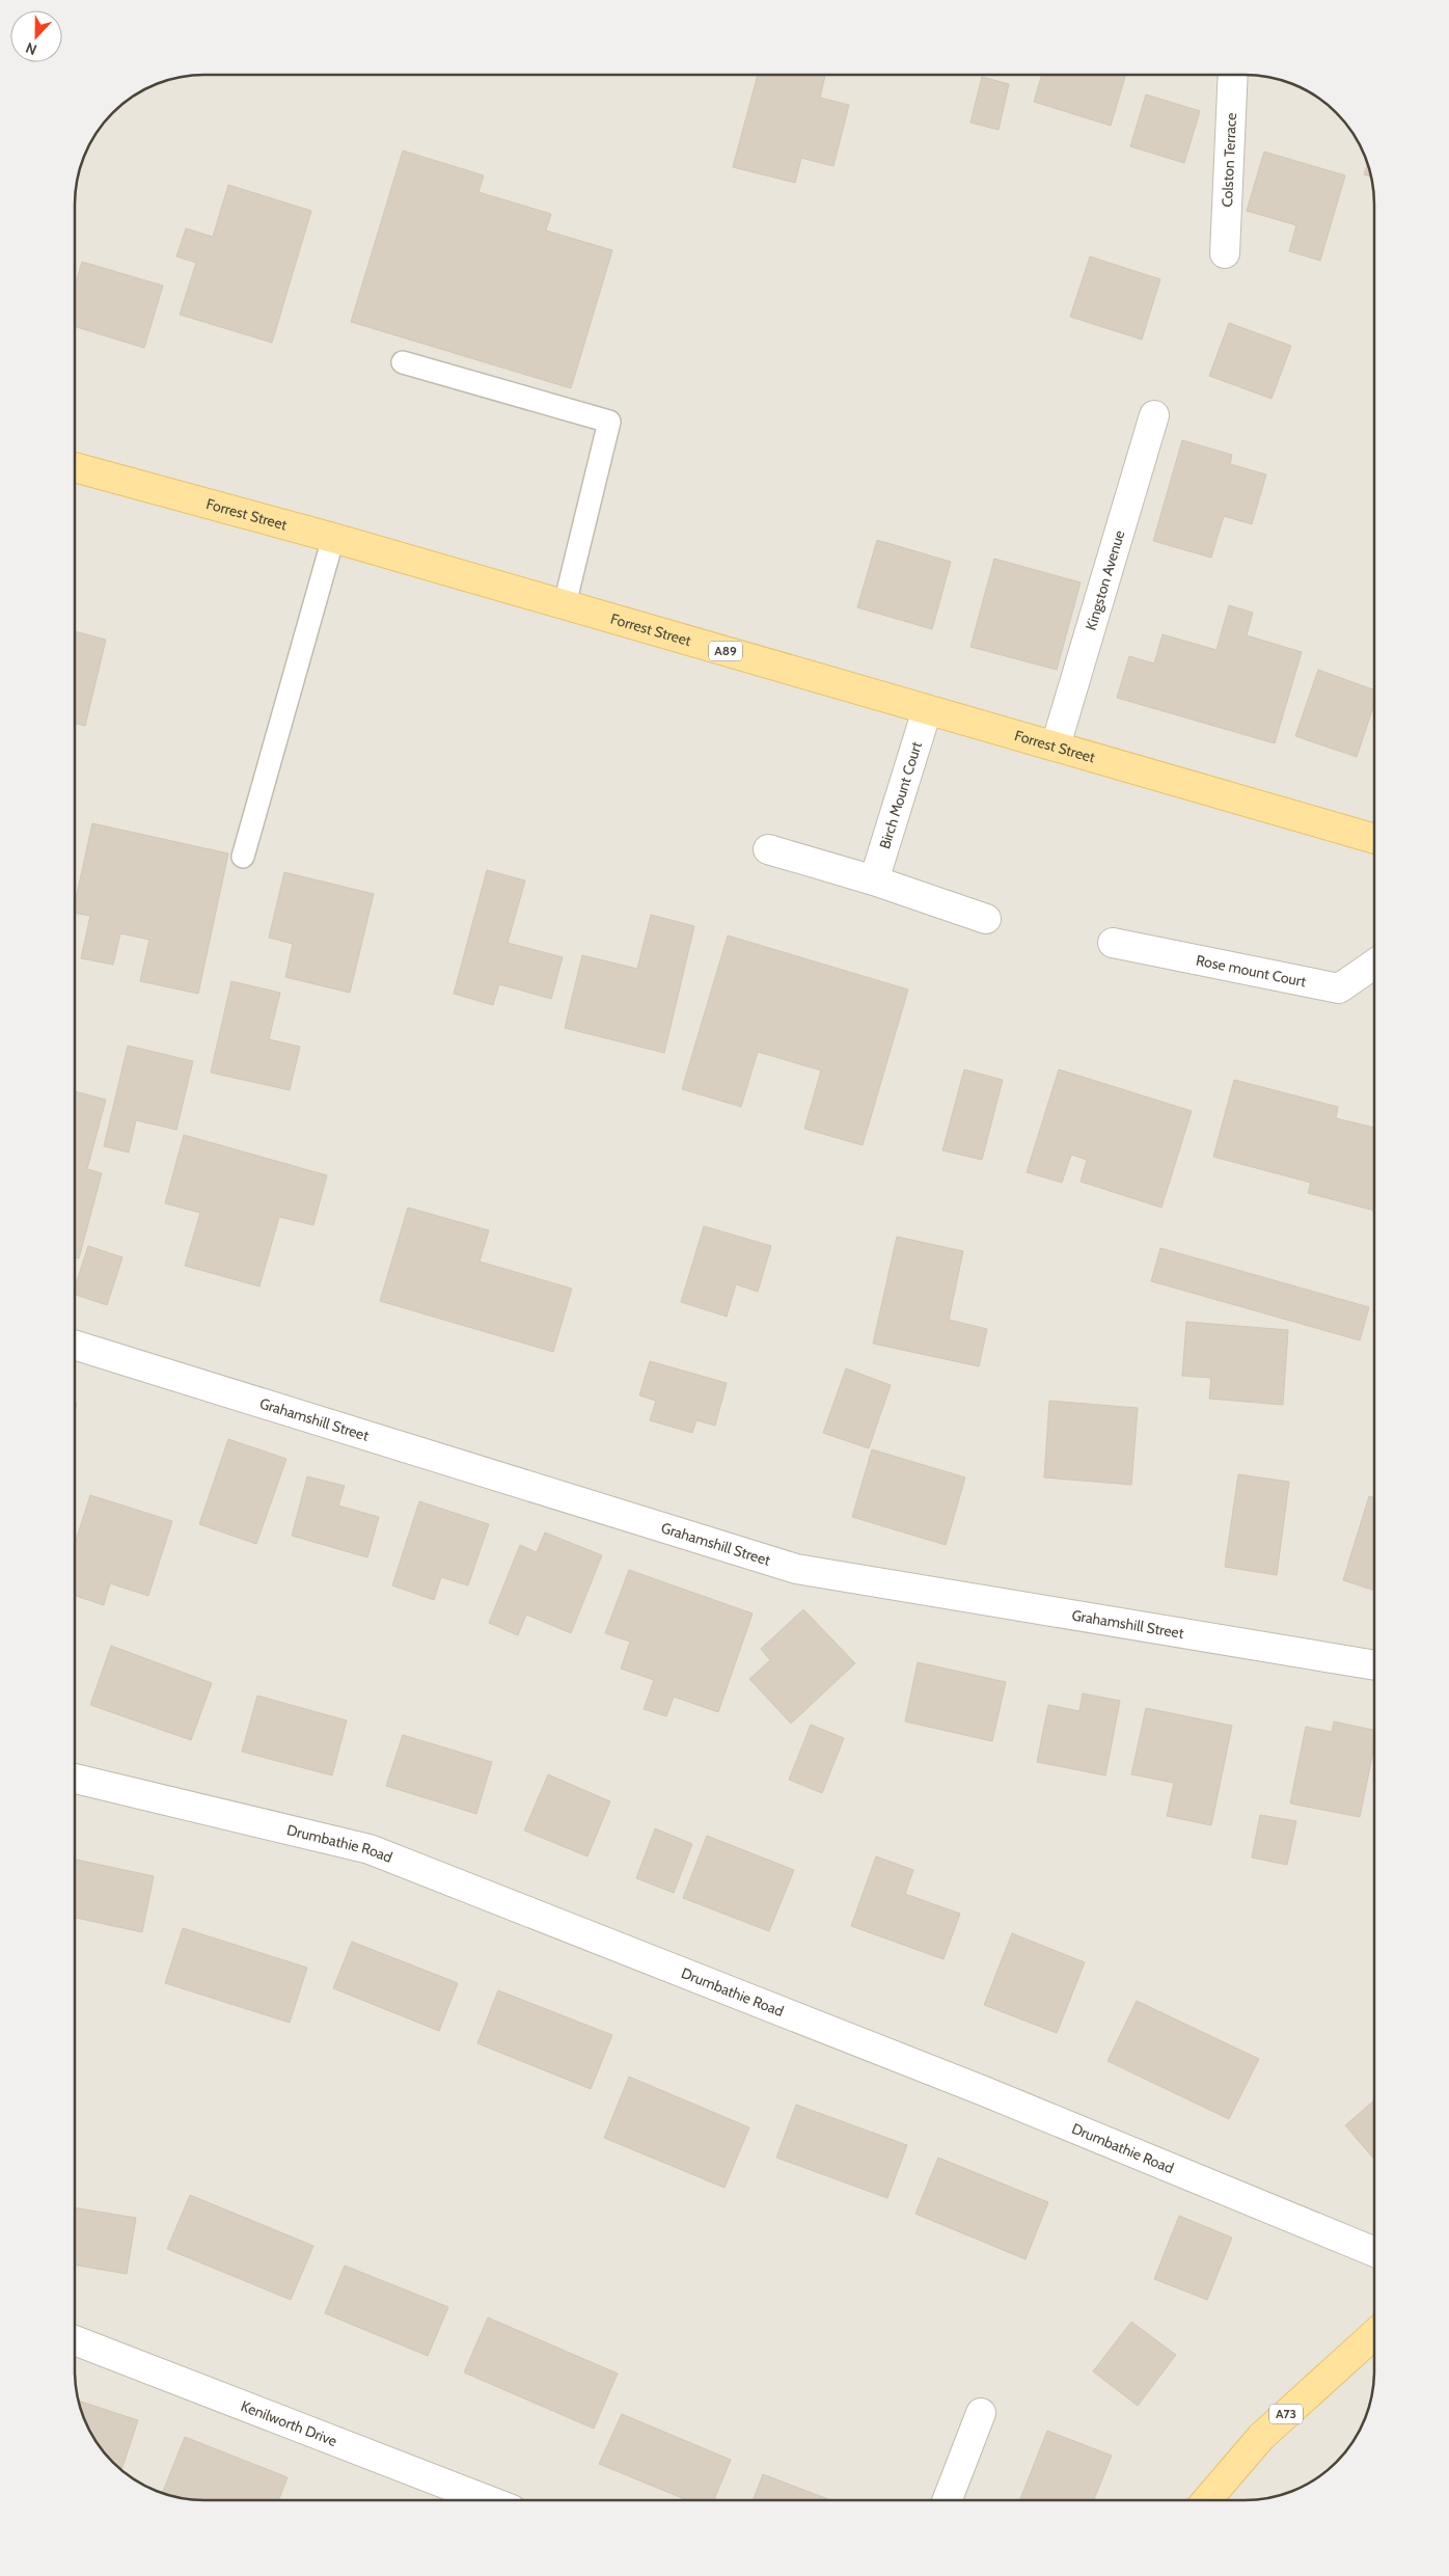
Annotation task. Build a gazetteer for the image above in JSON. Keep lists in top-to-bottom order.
{
  "streets": {
    "main road": ["Forrest Street", "A89", "A73"],
    "street": [
      "Colston Terrace",
      "Kingston Avenue",
      "Birch Mount Court",
      "Rose mount Court",
      "Grahamshill Street",
      "Drumbathie Road",
      "Kenilworth Drive"
    ]
  },
  "crossings": [
    ["Forrest Street", "Kingston Avenue"],
    ["Forrest Street", "Birch Mount Court"]
  ],
  "north": "bottom"
}
